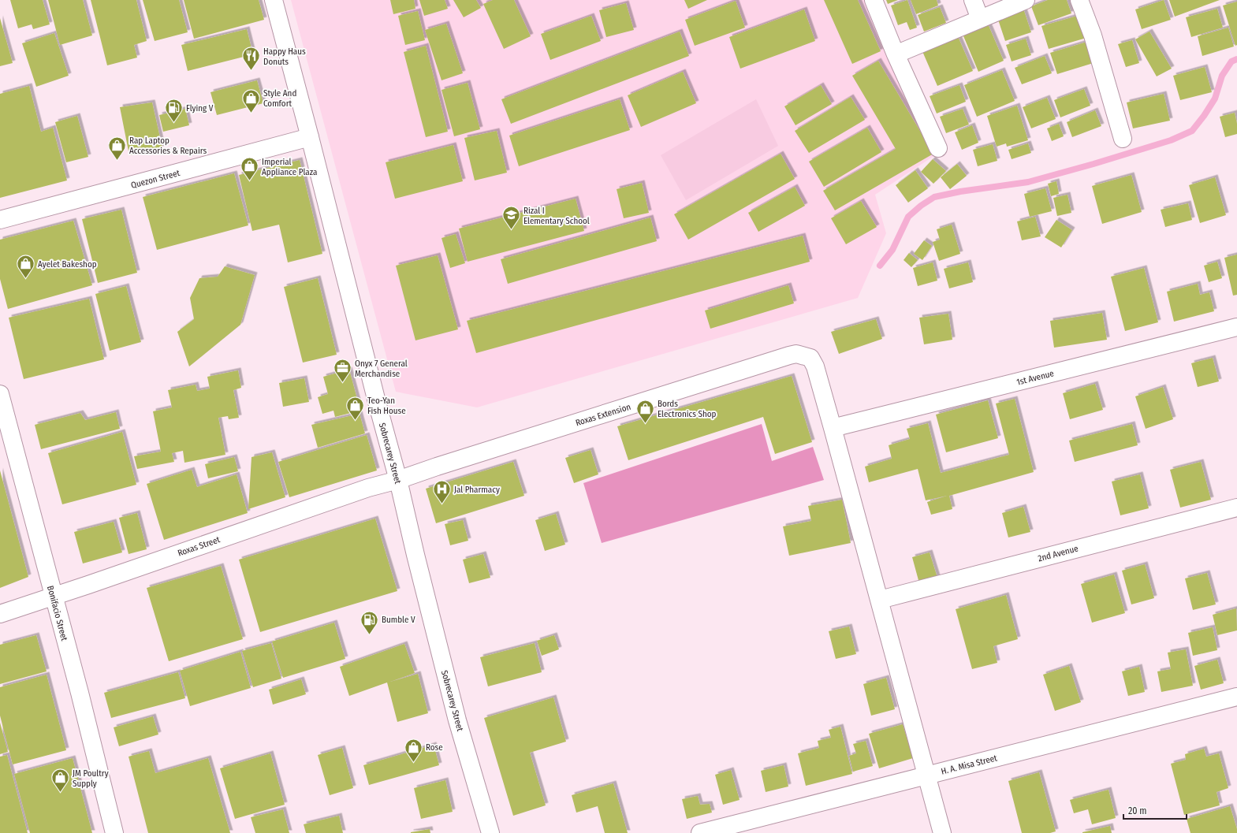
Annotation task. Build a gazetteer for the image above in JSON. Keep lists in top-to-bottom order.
{
  "streets": {
    "street": [
      "Quezon Street",
      "1st Avenue",
      "Roxas Extension",
      "Sobrecarey Street",
      "Roxas Street",
      "2nd Avenue",
      "Bonifacio Street",
      "H. A. Misa Street"
    ]
  },
  "crossings": [
    ["Quezon Street", "Sobrecarey Street"],
    ["1st Avenue", "Roxas Extension"],
    ["Roxas Extension", "Sobrecarey Street"],
    ["Roxas Extension", "Roxas Street"],
    ["Roxas Extension", "2nd Avenue"],
    ["Roxas Extension", "H. A. Misa Street"],
    ["Sobrecarey Street", "Roxas Street"],
    ["Roxas Street", "Bonifacio Street"]
  ],
  "places": {
    "restaurant": ["Happy Haus Donuts"],
    "shop": [
      "Style And Comfort",
      "Rap Laptop Accessories & Repairs",
      "Imperial Appliance Plaza",
      "Ayelet Bakeshop",
      "Teo-Yan Fish House",
      "Bords Electronics Shop",
      "Rose",
      "JM Poultry Supply"
    ],
    "fuel station": ["Flying V", "Bumble V"],
    "school or university": ["Rizal I Elementary School"],
    "office": ["Onyx 7 General Merchandise"],
    "hospital": ["Jal Pharmacy"]
  },
  "scale_bar": "20 m"
}
